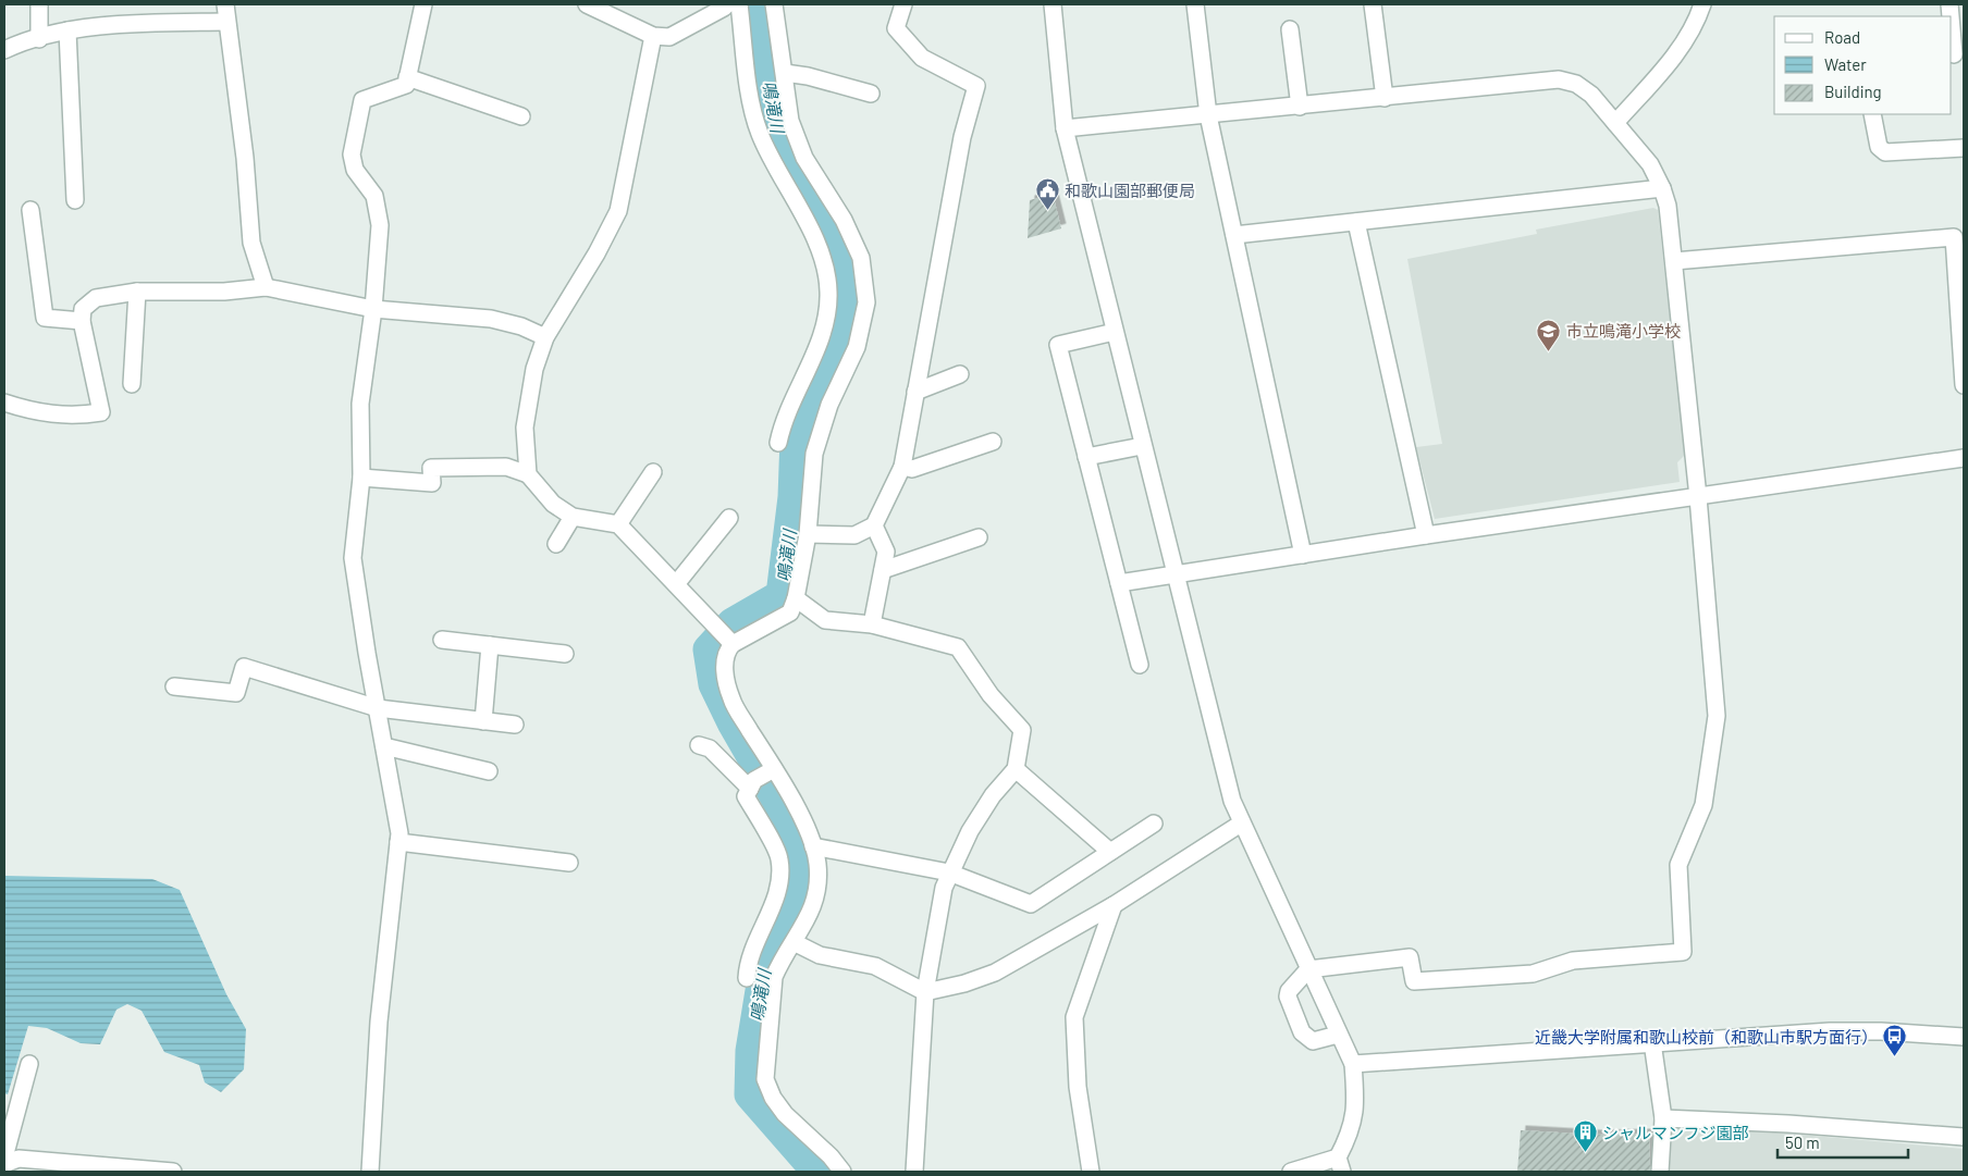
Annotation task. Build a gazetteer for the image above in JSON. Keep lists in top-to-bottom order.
{
  "water": ["鳴滝川"],
  "places": {
    "public building": ["和歌山園部郵便局"],
    "school or university": ["市立鳴滝小学校"],
    "bus stop": ["近畿大学附属和歌山校前（和歌山市駅方面行）"],
    "building": ["シャルマンフジ園部"]
  },
  "legend": ["Road", "Water", "Building"],
  "scale_bar": "50 m"
}
